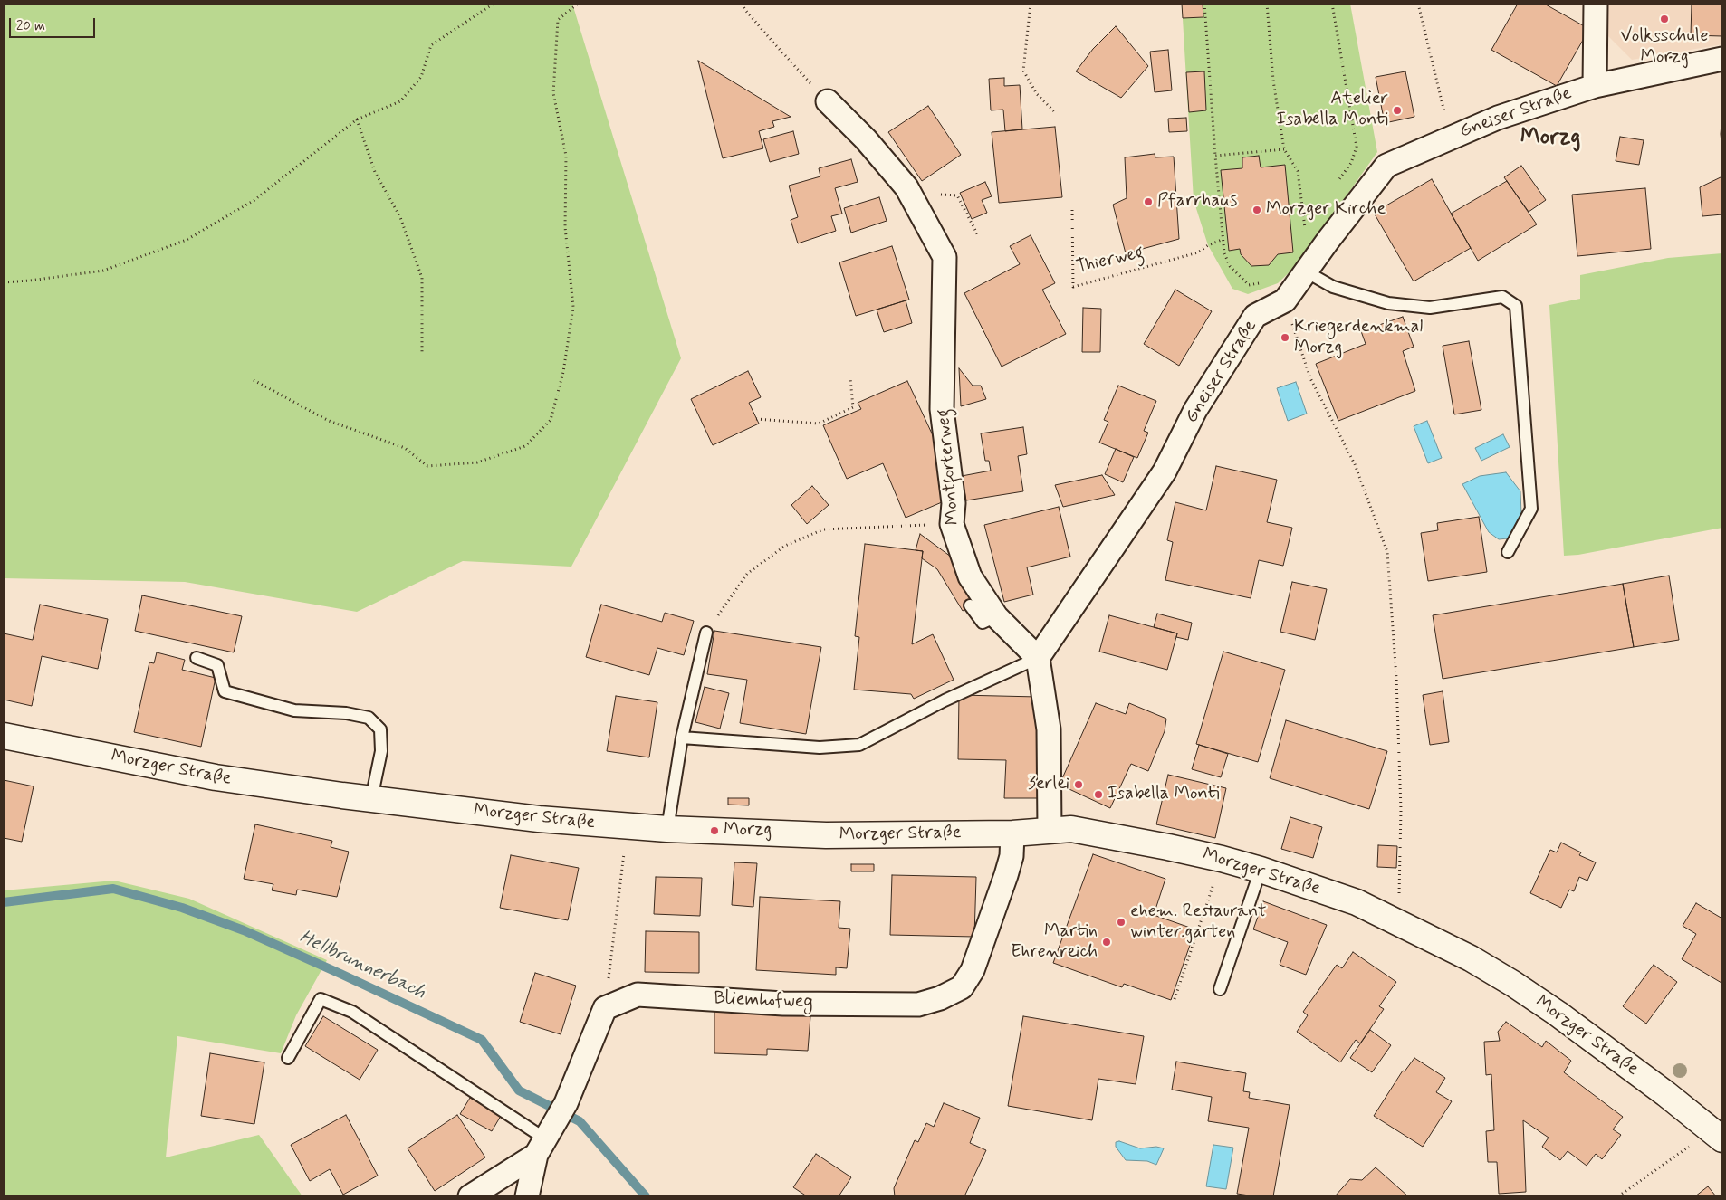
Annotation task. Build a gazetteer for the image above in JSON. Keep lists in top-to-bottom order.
{
  "streets": {
    "street": [
      "Gneiser Straße",
      "Montforterweg",
      "Morzger Straße",
      "Bliemhofweg"
    ],
    "path": ["Thierweg"]
  },
  "crossings": [
    ["Gneiser Straße", "Montforterweg"],
    ["Morzger Straße", "Bliemhofweg"]
  ],
  "districts": ["Morzg"],
  "water": ["Hellbrunnerbach"],
  "places": [
    "Volksschule Morzg",
    "Atelier Isabella Monti",
    "Pfarrhaus",
    "Morzger Kirche",
    "Kriegerdenkmal Morzg",
    "3erlei",
    "Isabella Monti",
    "Morzg",
    "ehem. Restaurant winter.garten",
    "Martin Ehrenreich"
  ],
  "scale_bar": "20 m"
}
